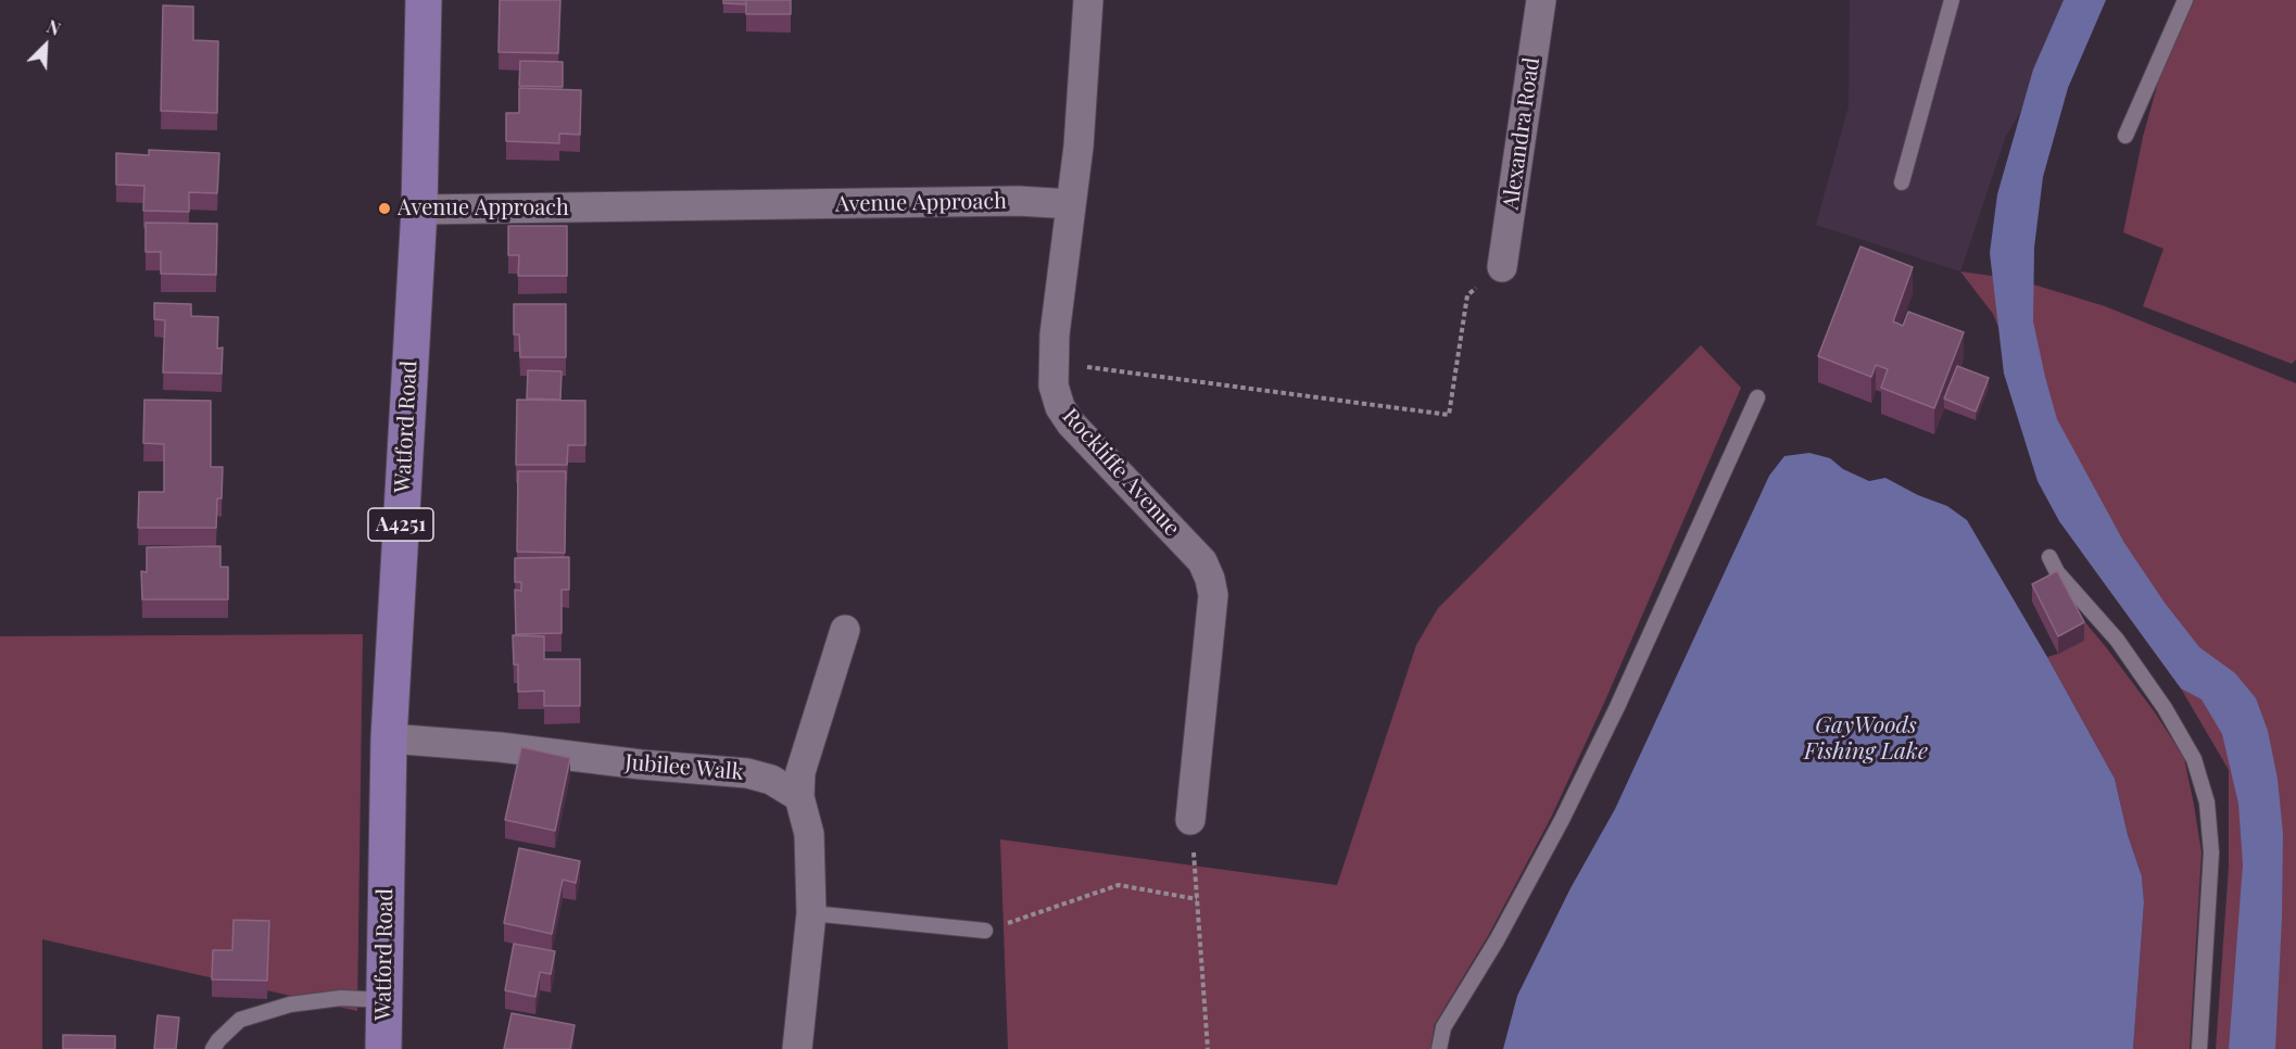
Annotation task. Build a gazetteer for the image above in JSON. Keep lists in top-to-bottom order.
{
  "streets": {
    "main road": ["Watford Road", "A4251"],
    "street": [
      "Alexandra Road",
      "Avenue Approach",
      "Rockliffe Avenue",
      "Jubilee Walk"
    ]
  },
  "crossings": [
    ["Avenue Approach", "Watford Road"],
    ["Avenue Approach", "Rockliffe Avenue"],
    ["Watford Road", "Jubilee Walk"]
  ],
  "water": ["GayWoods Fishing Lake"],
  "places": ["Avenue Approach"],
  "north": "top right"
}
